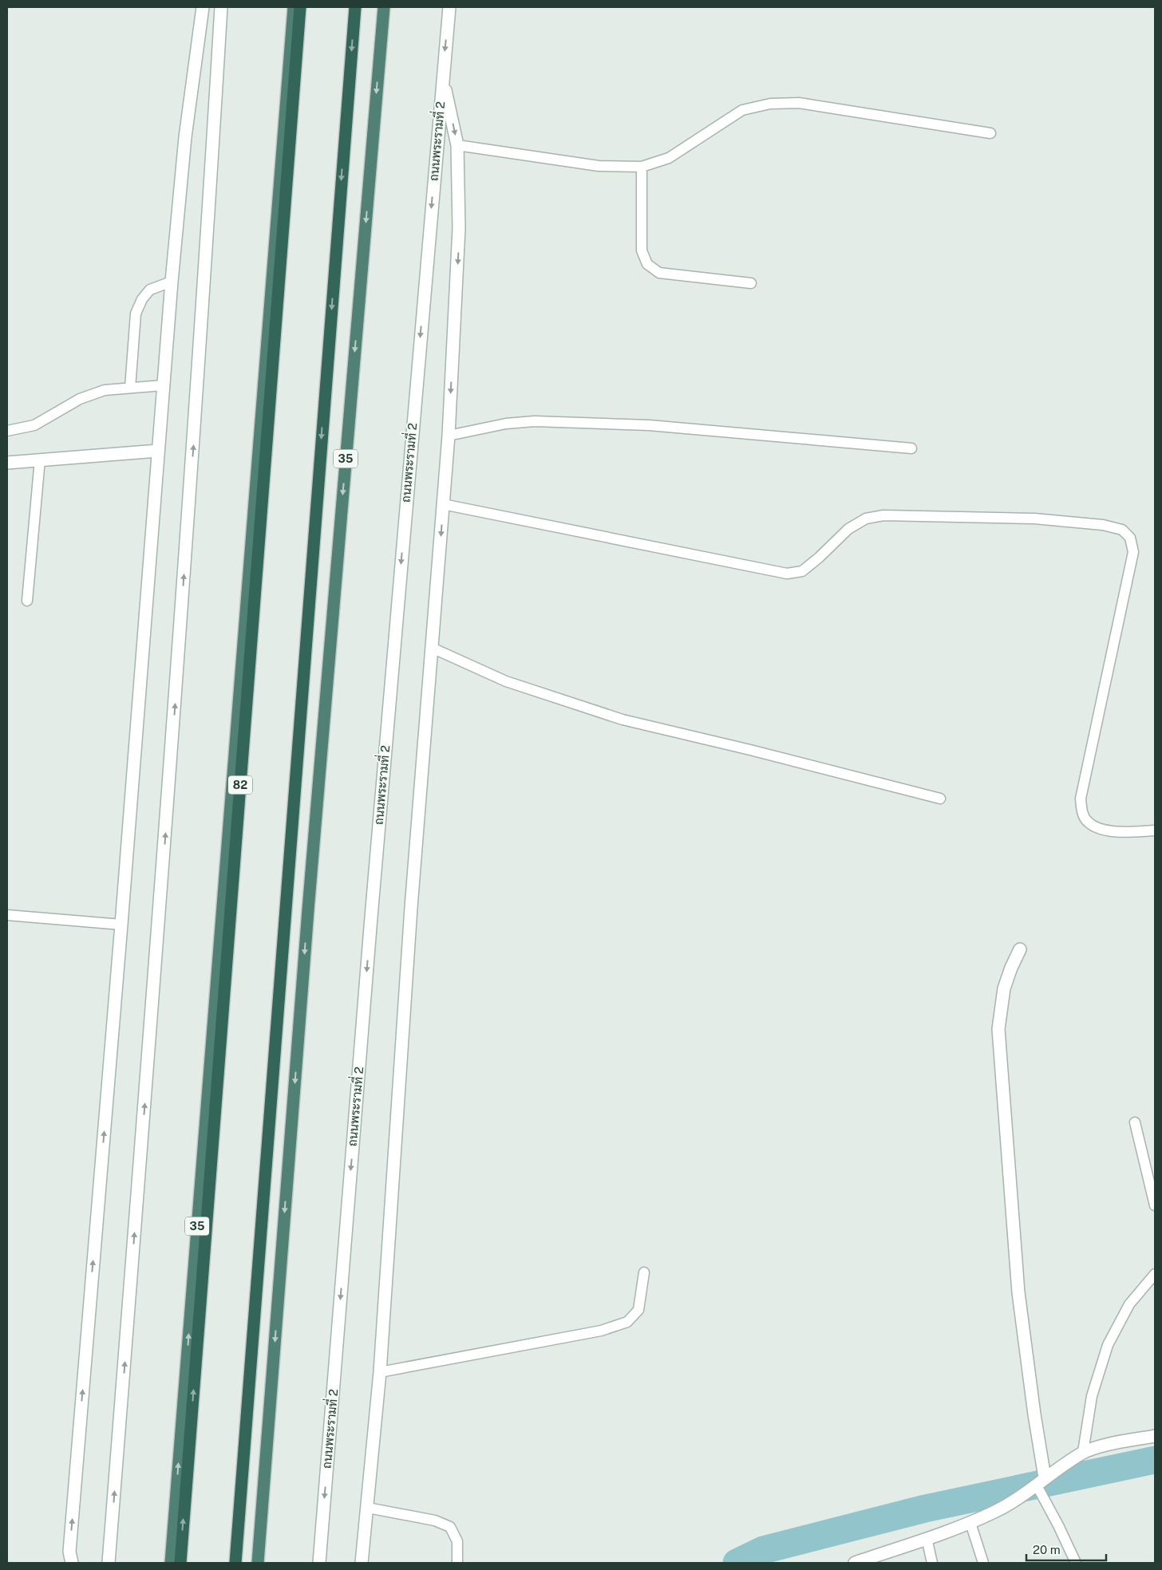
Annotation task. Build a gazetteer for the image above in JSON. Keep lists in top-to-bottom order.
{
  "streets": {
    "highway": ["35", "82"],
    "main road": ["ถนนพระรามที่ 2"]
  },
  "scale_bar": "20 m"
}
